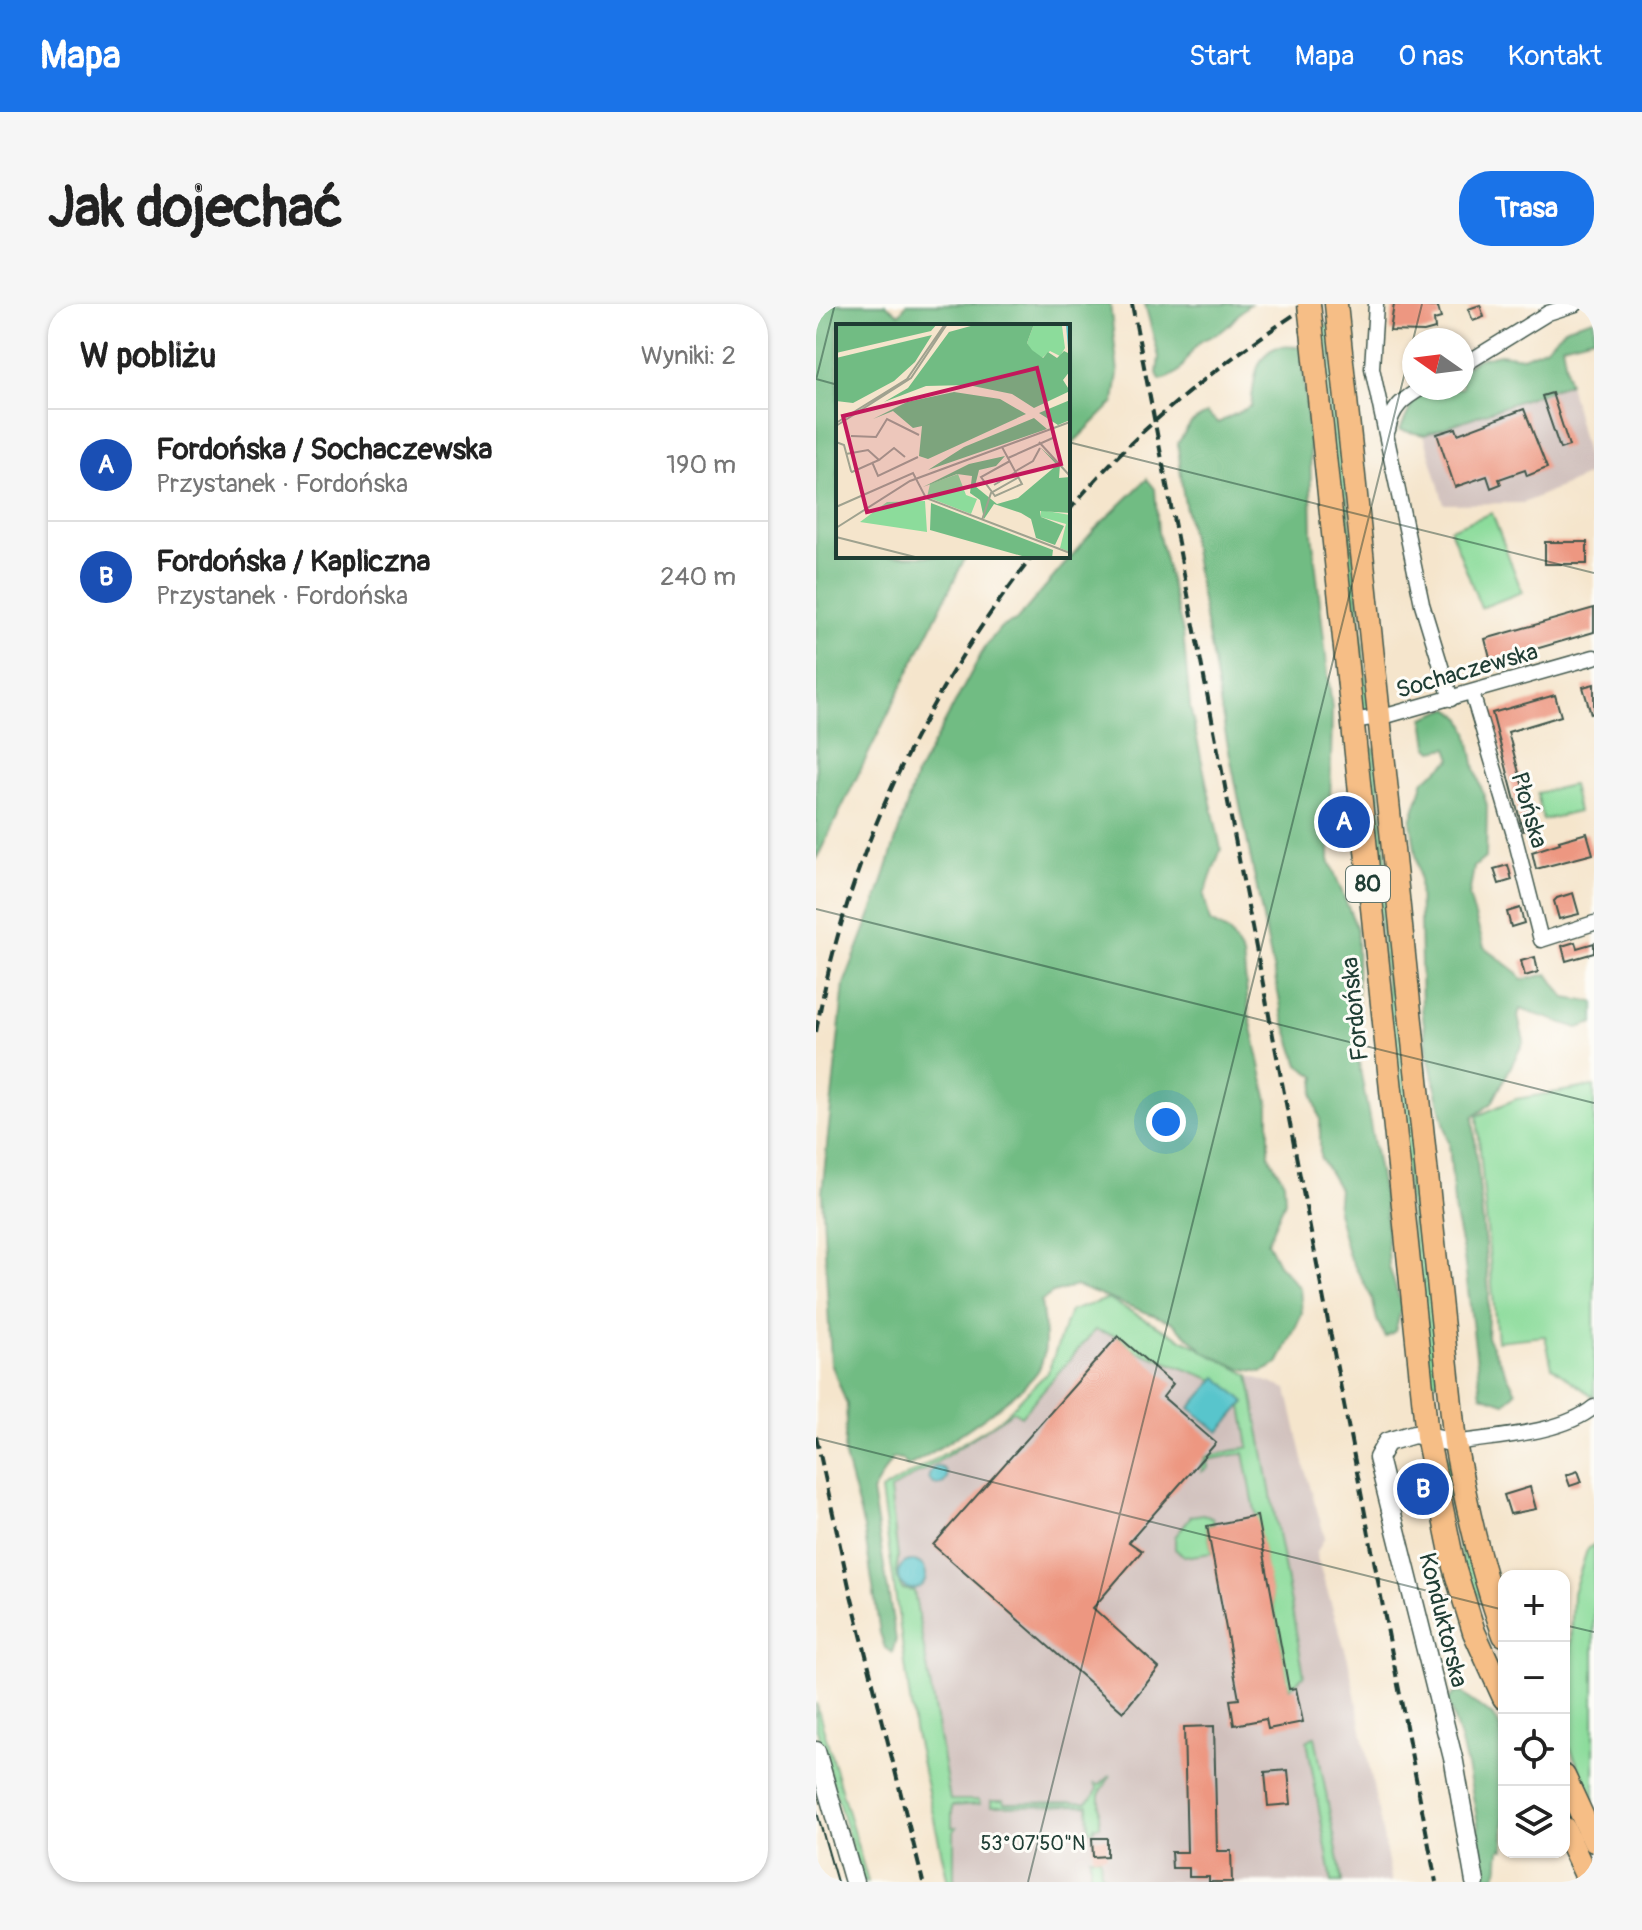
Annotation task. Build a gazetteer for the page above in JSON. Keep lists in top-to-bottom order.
{
  "streets": {
    "main road": ["80", "Fordońska"],
    "street": ["Sochaczewska", "Płońska", "Konduktorska"]
  },
  "crossings": [
    ["Sochaczewska", "Płońska"],
    ["Sochaczewska", "80"],
    ["Sochaczewska", "Fordońska"],
    ["80", "Konduktorska"],
    ["Fordońska", "Konduktorska"]
  ],
  "north": "left",
  "page": {
    "header": "Mapa",
    "nav": [
      "Start",
      "Mapa",
      "O nas",
      "Kontakt"
    ],
    "buttons": "Trasa",
    "title": "Jak dojechać",
    "heading": ["W pobliżu", "Wyniki: 2"],
    "list": [
      {
        "mark": "A",
        "name": "Fordońska / Sochaczewska",
        "note": "Przystanek · Fordońska",
        "value": "190 m"
      },
      {
        "mark": "B",
        "name": "Fordońska / Kapliczna",
        "note": "Przystanek · Fordońska",
        "value": "240 m"
      }
    ],
    "pins": ["A", "B"],
    "map_buttons": ["+", "−"]
  },
  "coordinates": ["53°07'50\"N"]
}
